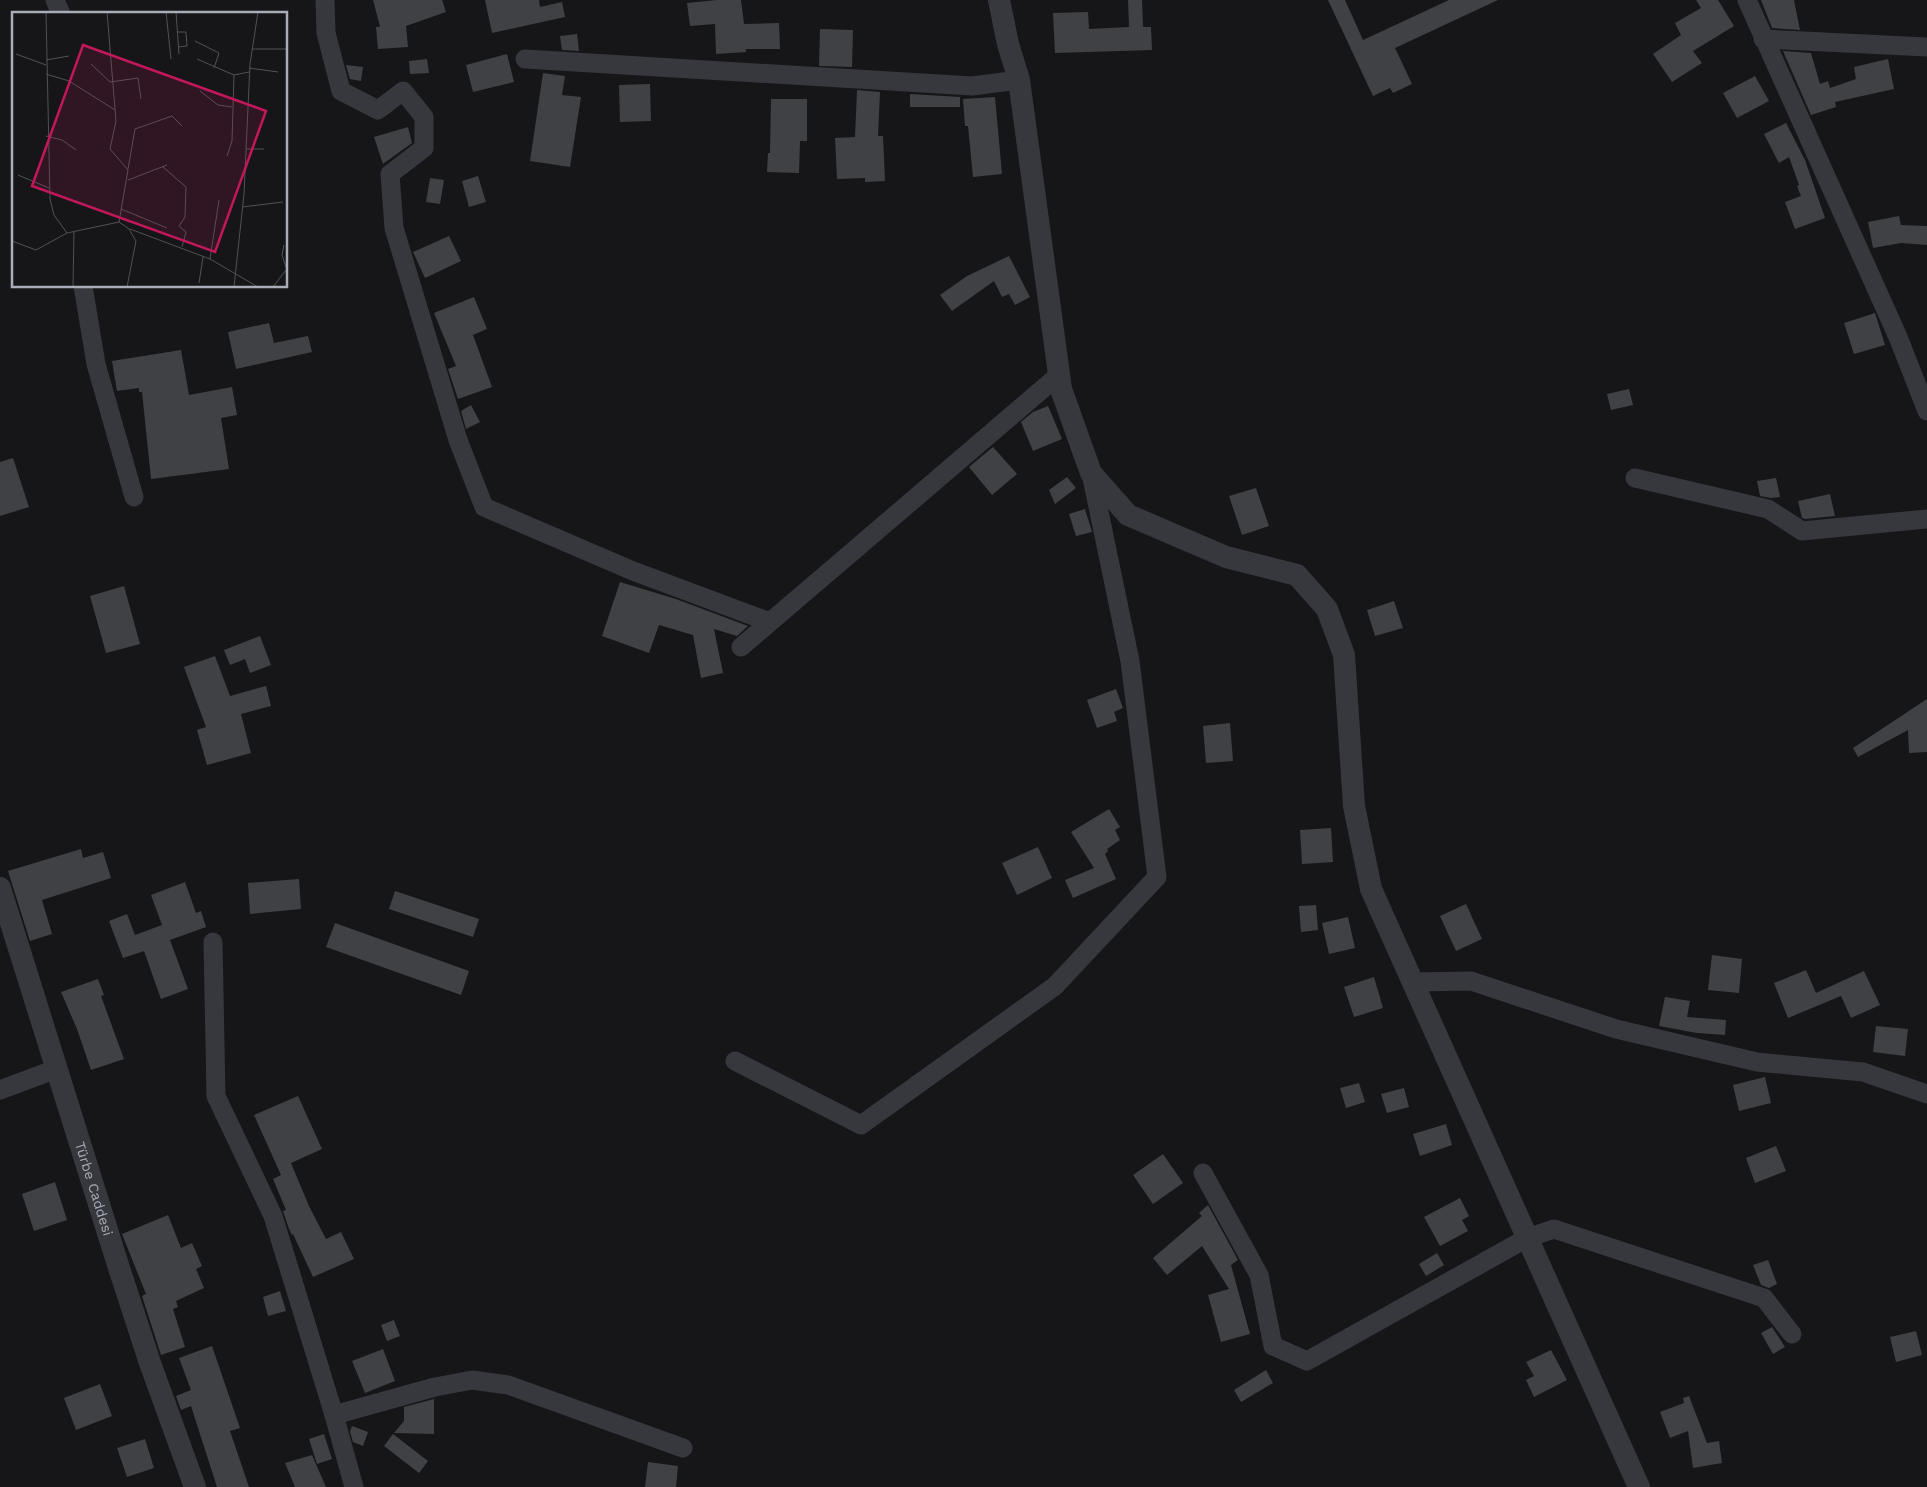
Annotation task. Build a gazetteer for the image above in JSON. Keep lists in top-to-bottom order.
{
  "streets": {
    "street": ["Türbe Caddesi"]
  }
}
